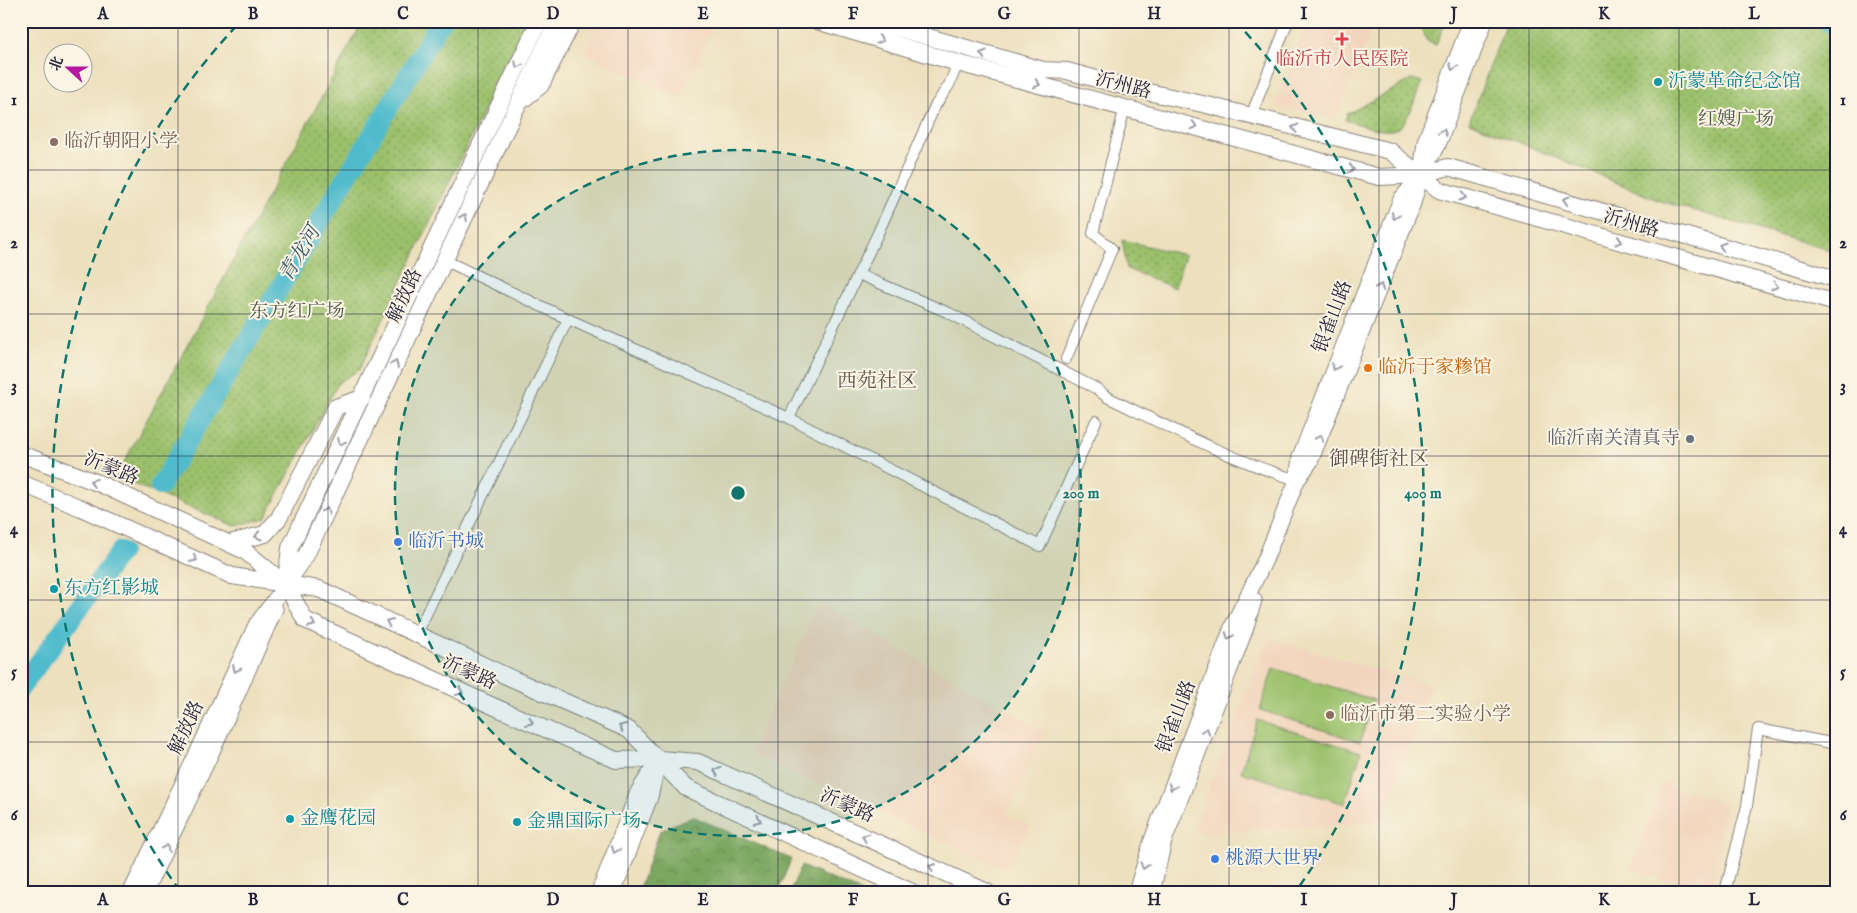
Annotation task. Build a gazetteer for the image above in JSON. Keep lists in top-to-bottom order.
{
  "streets": {
    "main road": [
      "沂州路",
      "解放路",
      "银雀山路",
      "沂蒙路"
    ]
  },
  "crossings": [
    ["沂州路", "银雀山路"],
    ["解放路", "沂蒙路"]
  ],
  "districts": ["西苑社区", "御碑街社区"],
  "water": ["青龙河"],
  "parks": ["红嫂广场", "东方红广场"],
  "places": {
    "health": ["临沂市人民医院"],
    "other": [
      "沂蒙革命纪念馆",
      "临沂朝阳小学",
      "临沂于家糁馆",
      "临沂南关清真寺",
      "临沂书城",
      "东方红影城",
      "临沂市第二实验小学",
      "金鹰花园",
      "金鼎国际广场",
      "桃源大世界"
    ]
  },
  "north": "left",
  "grid": {
    "columns": [
      "A",
      "B",
      "C",
      "D",
      "E",
      "F",
      "G",
      "H",
      "I",
      "J",
      "K",
      "L"
    ],
    "rows": [
      "1",
      "2",
      "3",
      "4",
      "5",
      "6"
    ]
  },
  "rings": ["200 m", "400 m"]
}
